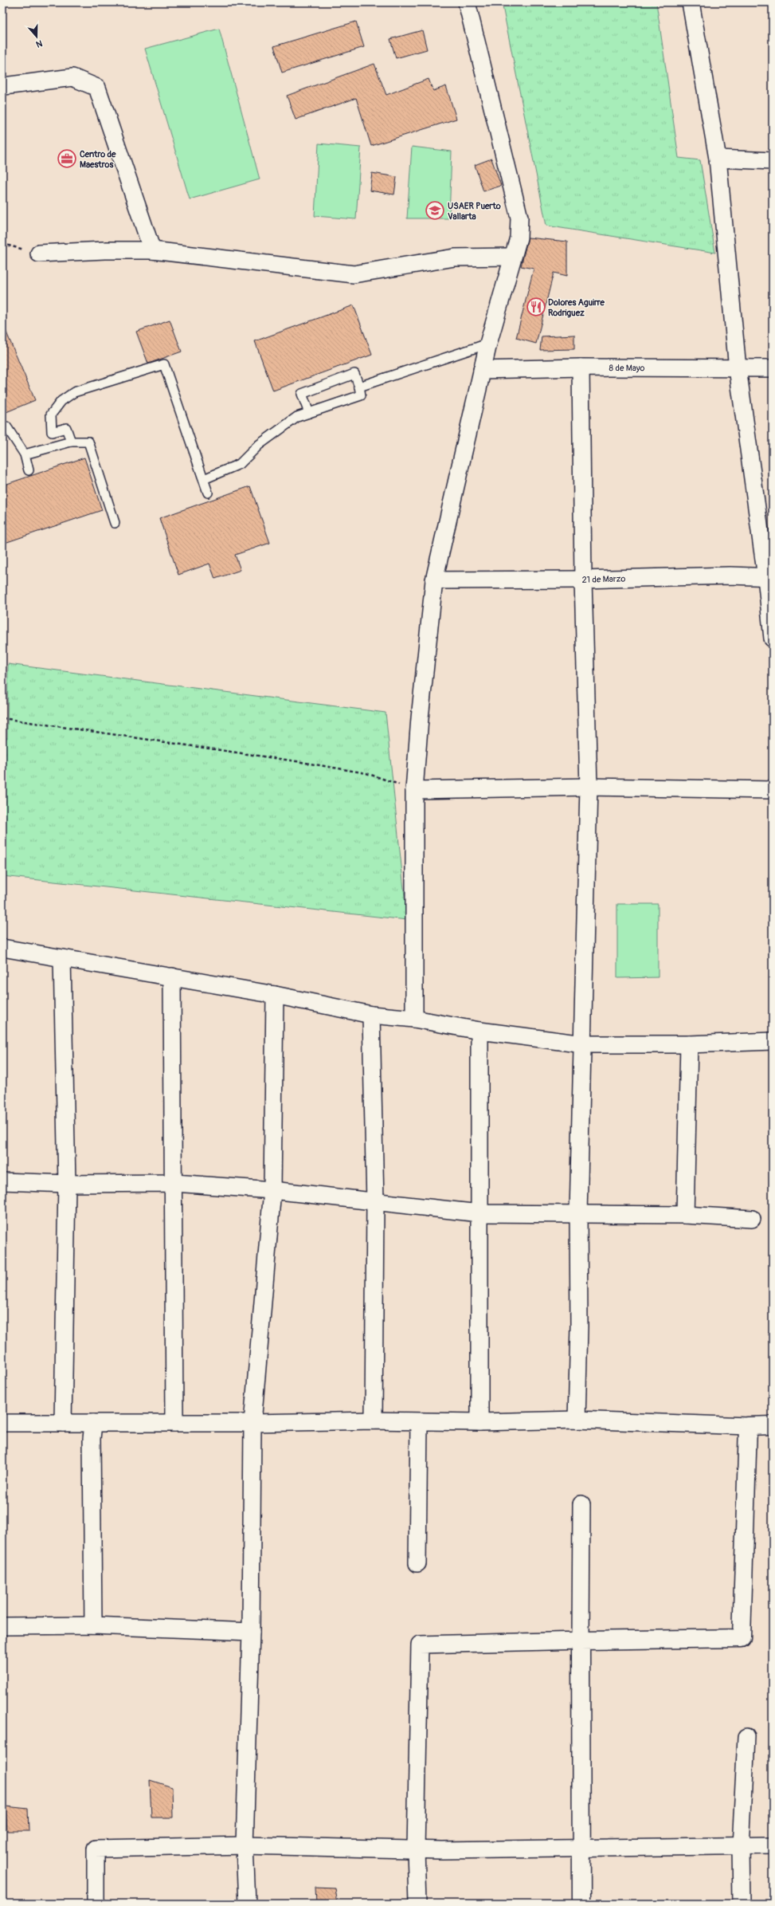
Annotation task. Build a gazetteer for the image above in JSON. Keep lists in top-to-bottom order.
{
  "streets": {
    "street": ["8 de Mayo", "21 de Marzo"]
  },
  "places": {
    "office": ["Centro de Maestros"],
    "school or university": ["USAER Puerto Vallarta"],
    "restaurant": ["Dolores Aguirre Rodriguez"]
  },
  "north": "bottom"
}
